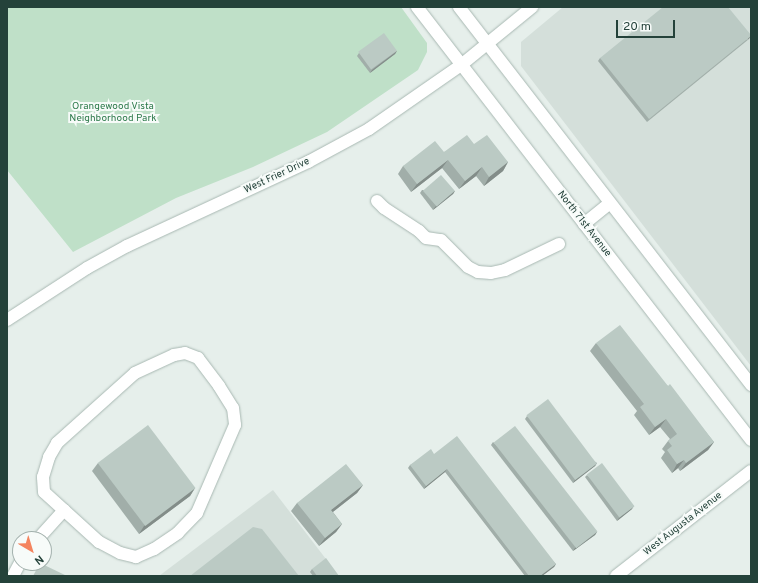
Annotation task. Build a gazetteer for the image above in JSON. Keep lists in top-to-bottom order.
{
  "streets": {
    "street": ["West Frier Drive", "North 71st Avenue", "West Augusta Avenue"]
  },
  "crossings": [
    ["West Frier Drive", "North 71st Avenue"]
  ],
  "parks": ["Orangewood Vista Neighborhood Park"],
  "scale_bar": "20 m",
  "north": "bottom right"
}
